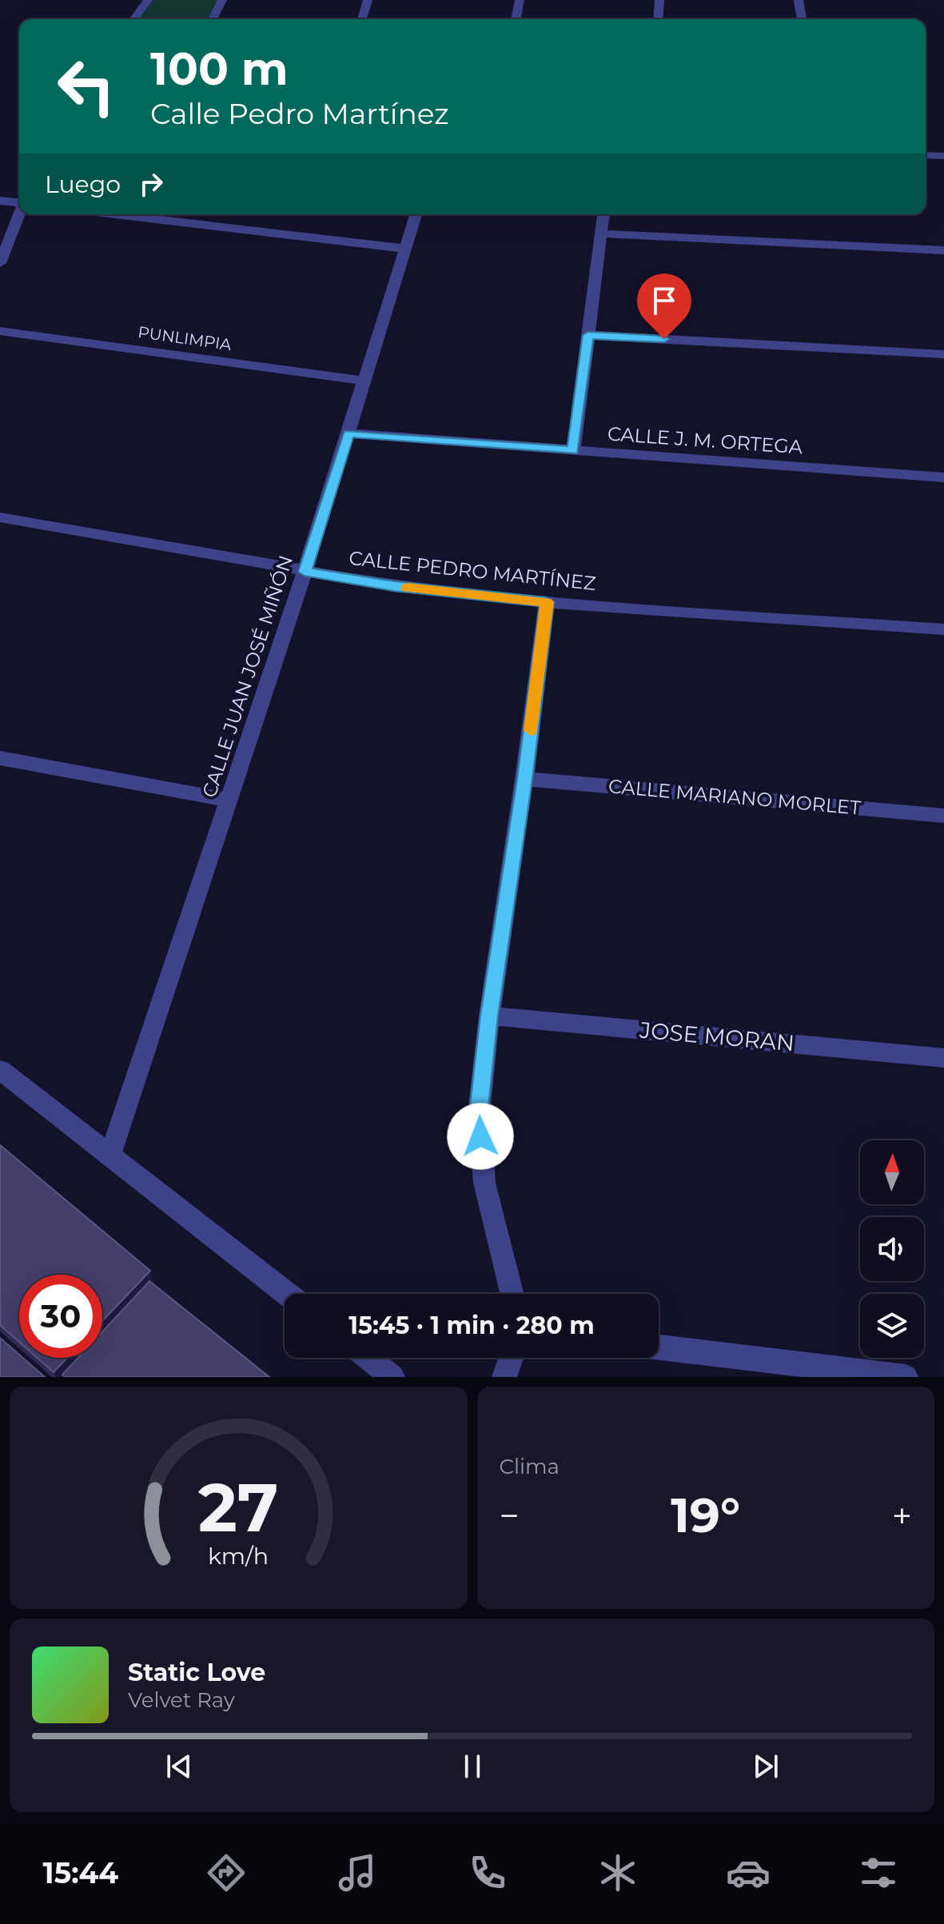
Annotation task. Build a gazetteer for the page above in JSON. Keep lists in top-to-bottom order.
{
  "streets": {
    "street": [
      "PUNLIMPIA",
      "CALLE J. M. ORTEGA",
      "CALLE PEDRO MARTÍNEZ",
      "CALLE JUAN JOSÉ MIÑÓN",
      "CALLE MARIANO MORLET",
      "JOSE MORAN"
    ]
  },
  "crossings": [
    ["PUNLIMPIA", "CALLE JUAN JOSÉ MIÑÓN"],
    ["CALLE J. M. ORTEGA", "CALLE JUAN JOSÉ MIÑÓN"],
    ["CALLE PEDRO MARTÍNEZ", "CALLE JUAN JOSÉ MIÑÓN"]
  ],
  "north": "top",
  "page": {
    "turn": ["100 m", "Calle Pedro Martínez"],
    "then": "Luego",
    "limit": "30",
    "trip": "15:45 · 1 min · 280 m",
    "tile": "Clima",
    "heat": ["−", "19°", "+"],
    "song": ["Static Love", "Velvet Ray"],
    "tabs": "15:44",
    "gauge": ["27", "km/h"]
  }
}
